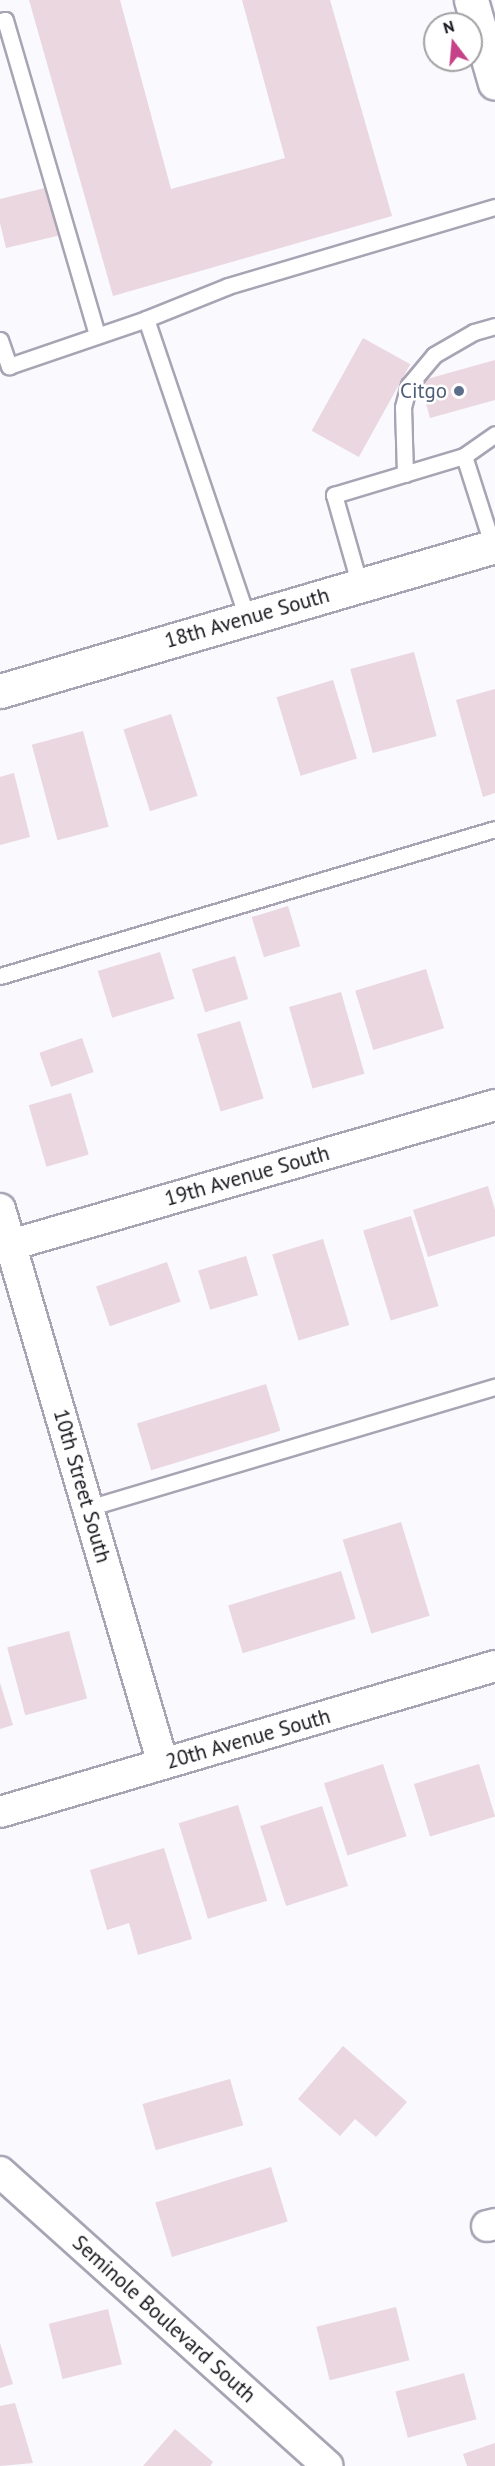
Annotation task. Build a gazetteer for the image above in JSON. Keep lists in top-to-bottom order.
{
  "streets": {
    "street": [
      "18th Avenue South",
      "19th Avenue South",
      "10th Street South",
      "20th Avenue South",
      "Seminole Boulevard South"
    ]
  },
  "crossings": [
    ["19th Avenue South", "10th Street South"],
    ["10th Street South", "20th Avenue South"]
  ],
  "places": ["Citgo"],
  "north": "top"
}
